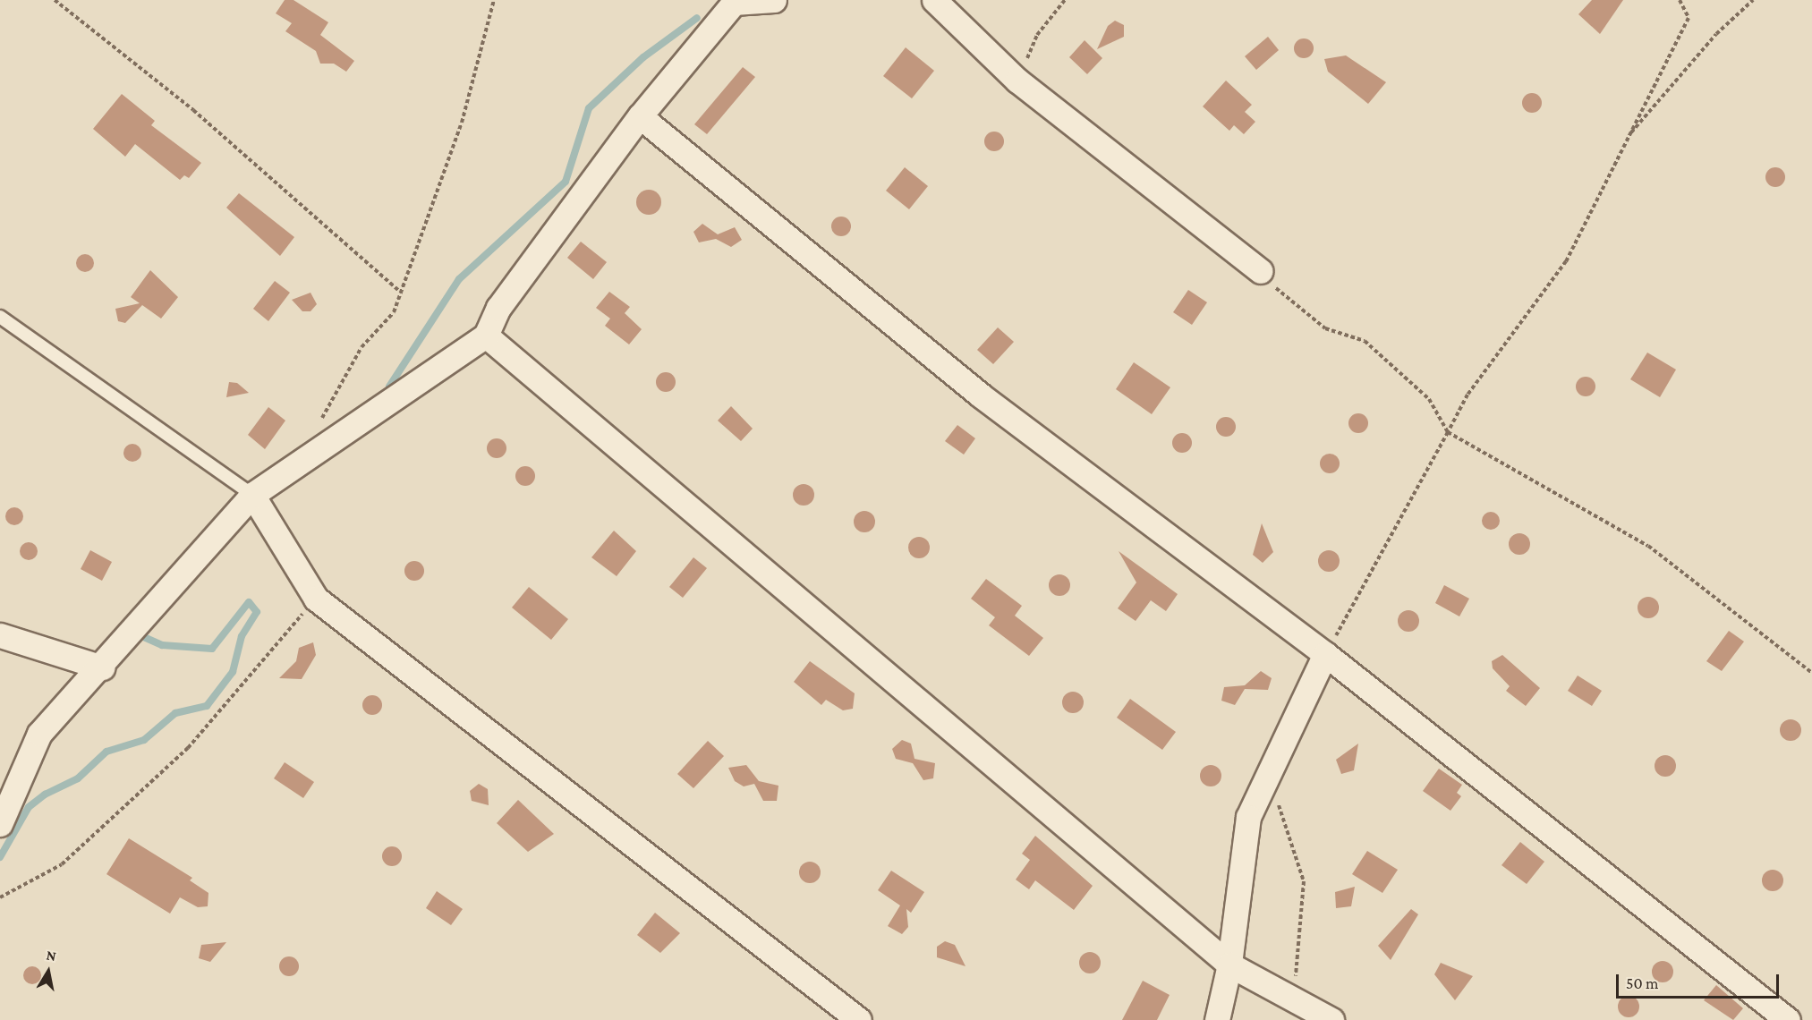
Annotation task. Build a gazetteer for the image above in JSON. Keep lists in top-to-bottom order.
{
  "scale_bar": "50 m",
  "north": "top"
}
